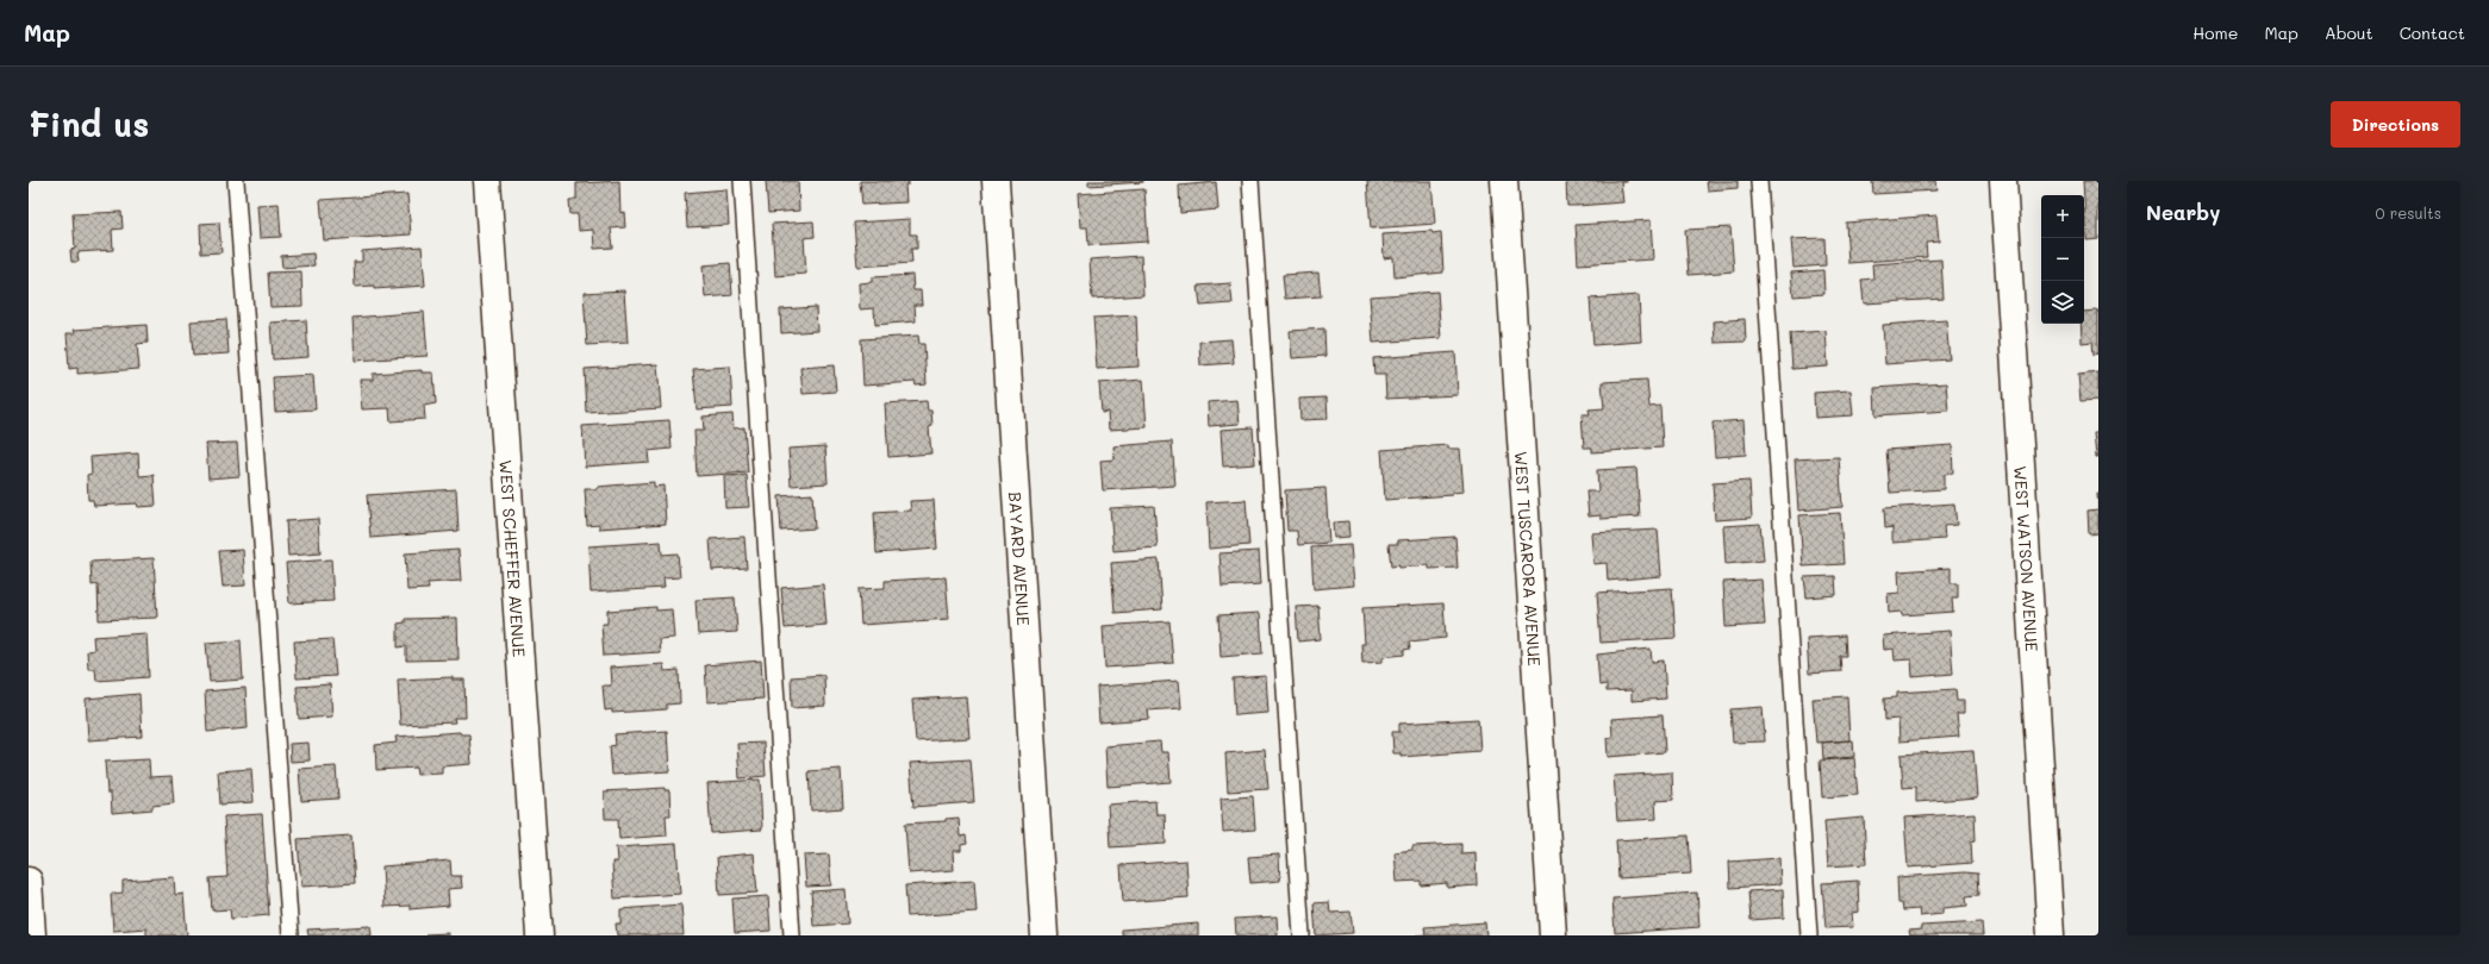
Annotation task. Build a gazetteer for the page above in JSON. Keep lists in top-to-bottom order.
{
  "streets": {
    "street": [
      "WEST SCHEFFER AVENUE",
      "BAYARD AVENUE",
      "WEST TUSCARORA AVENUE",
      "WEST WATSON AVENUE"
    ]
  },
  "page": {
    "header": "Map",
    "nav": [
      "Home",
      "Map",
      "About",
      "Contact"
    ],
    "buttons": "Directions",
    "title": "Find us",
    "heading": ["Nearby", "0 results"],
    "map_buttons": ["+", "−"]
  }
}
